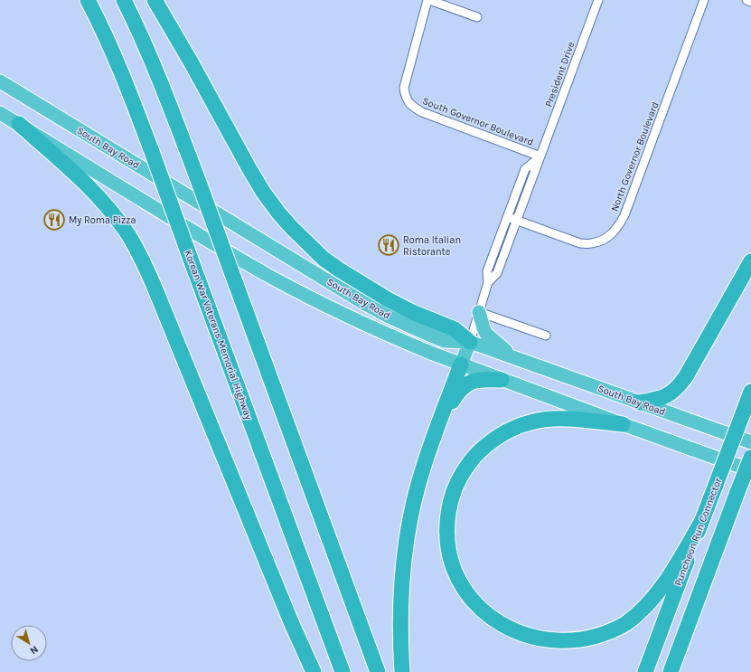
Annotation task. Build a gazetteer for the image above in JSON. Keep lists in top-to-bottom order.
{
  "streets": {
    "highway": ["South Bay Road", "Korean War Veterans Memorial Highway", "Puncheon Run Connector"],
    "street": ["President Drive", "South Governor Boulevard", "North Governor Boulevard"]
  },
  "crossings": [
    ["President Drive", "South Governor Boulevard"],
    ["President Drive", "South Bay Road"],
    ["President Drive", "North Governor Boulevard"]
  ],
  "places": {
    "restaurant": ["My Roma Pizza", "Roma Italian Ristorante"]
  },
  "north": "bottom right"
}
